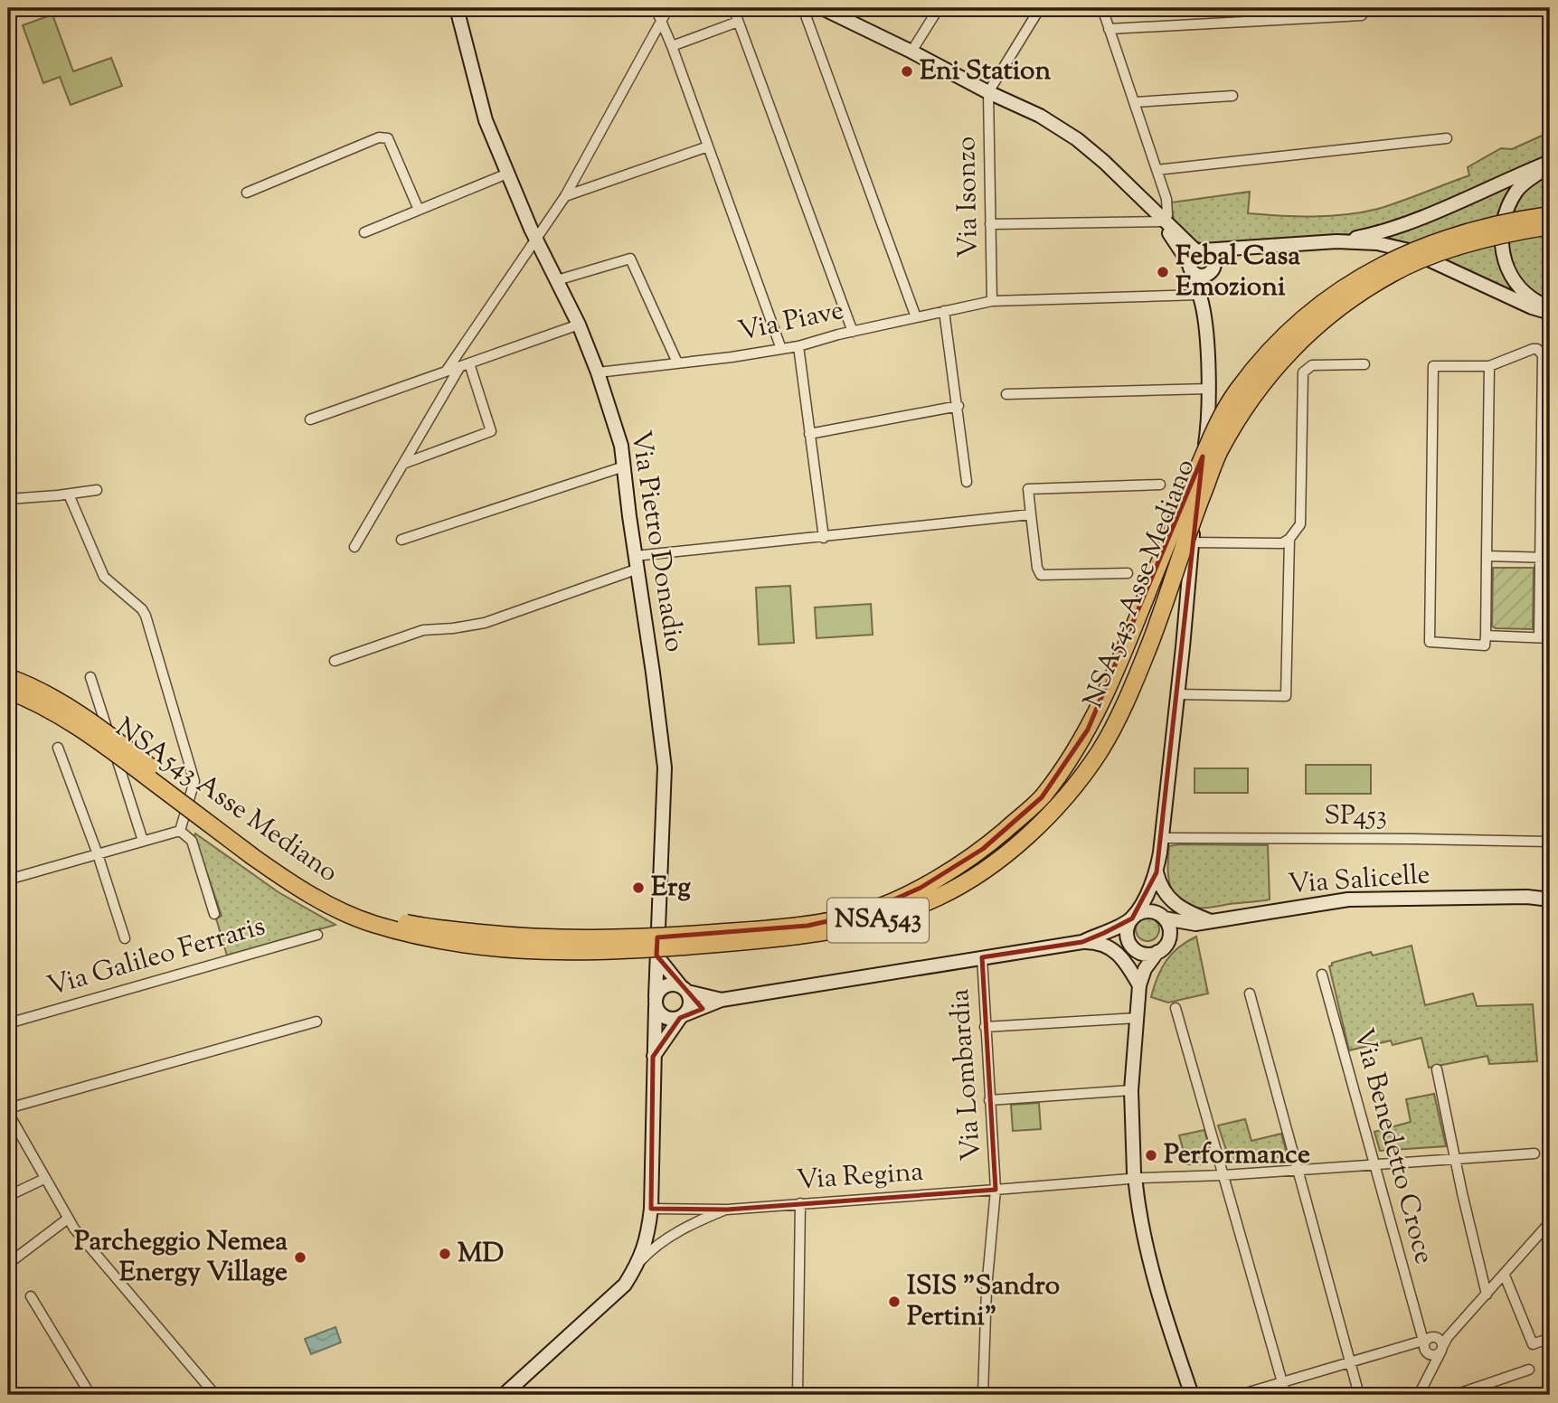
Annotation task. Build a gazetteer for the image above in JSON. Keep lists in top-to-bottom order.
{
  "streets": {
    "highway": ["NSA543 Asse Mediano", "NSA543"],
    "street": [
      "Via Isonzo",
      "Via Piave",
      "Via Pietro Donadio",
      "SP453",
      "Via Salicelle",
      "Via Galileo Ferraris",
      "Via Lombardia",
      "Via Benedetto Croce",
      "Via Regina"
    ]
  },
  "crossings": [
    ["Via Isonzo", "Via Piave"],
    ["Via Piave", "Via Pietro Donadio"],
    ["Via Pietro Donadio", "Via Regina"],
    ["Via Lombardia", "Via Benedetto Croce"],
    ["Via Lombardia", "Via Regina"]
  ],
  "places": [
    "Eni Station",
    "Febal Casa Emozioni",
    "Erg",
    "Performance",
    "MD",
    "Parcheggio Nemea Energy Village",
    "ISIS \"Sandro Pertini\""
  ]
}
